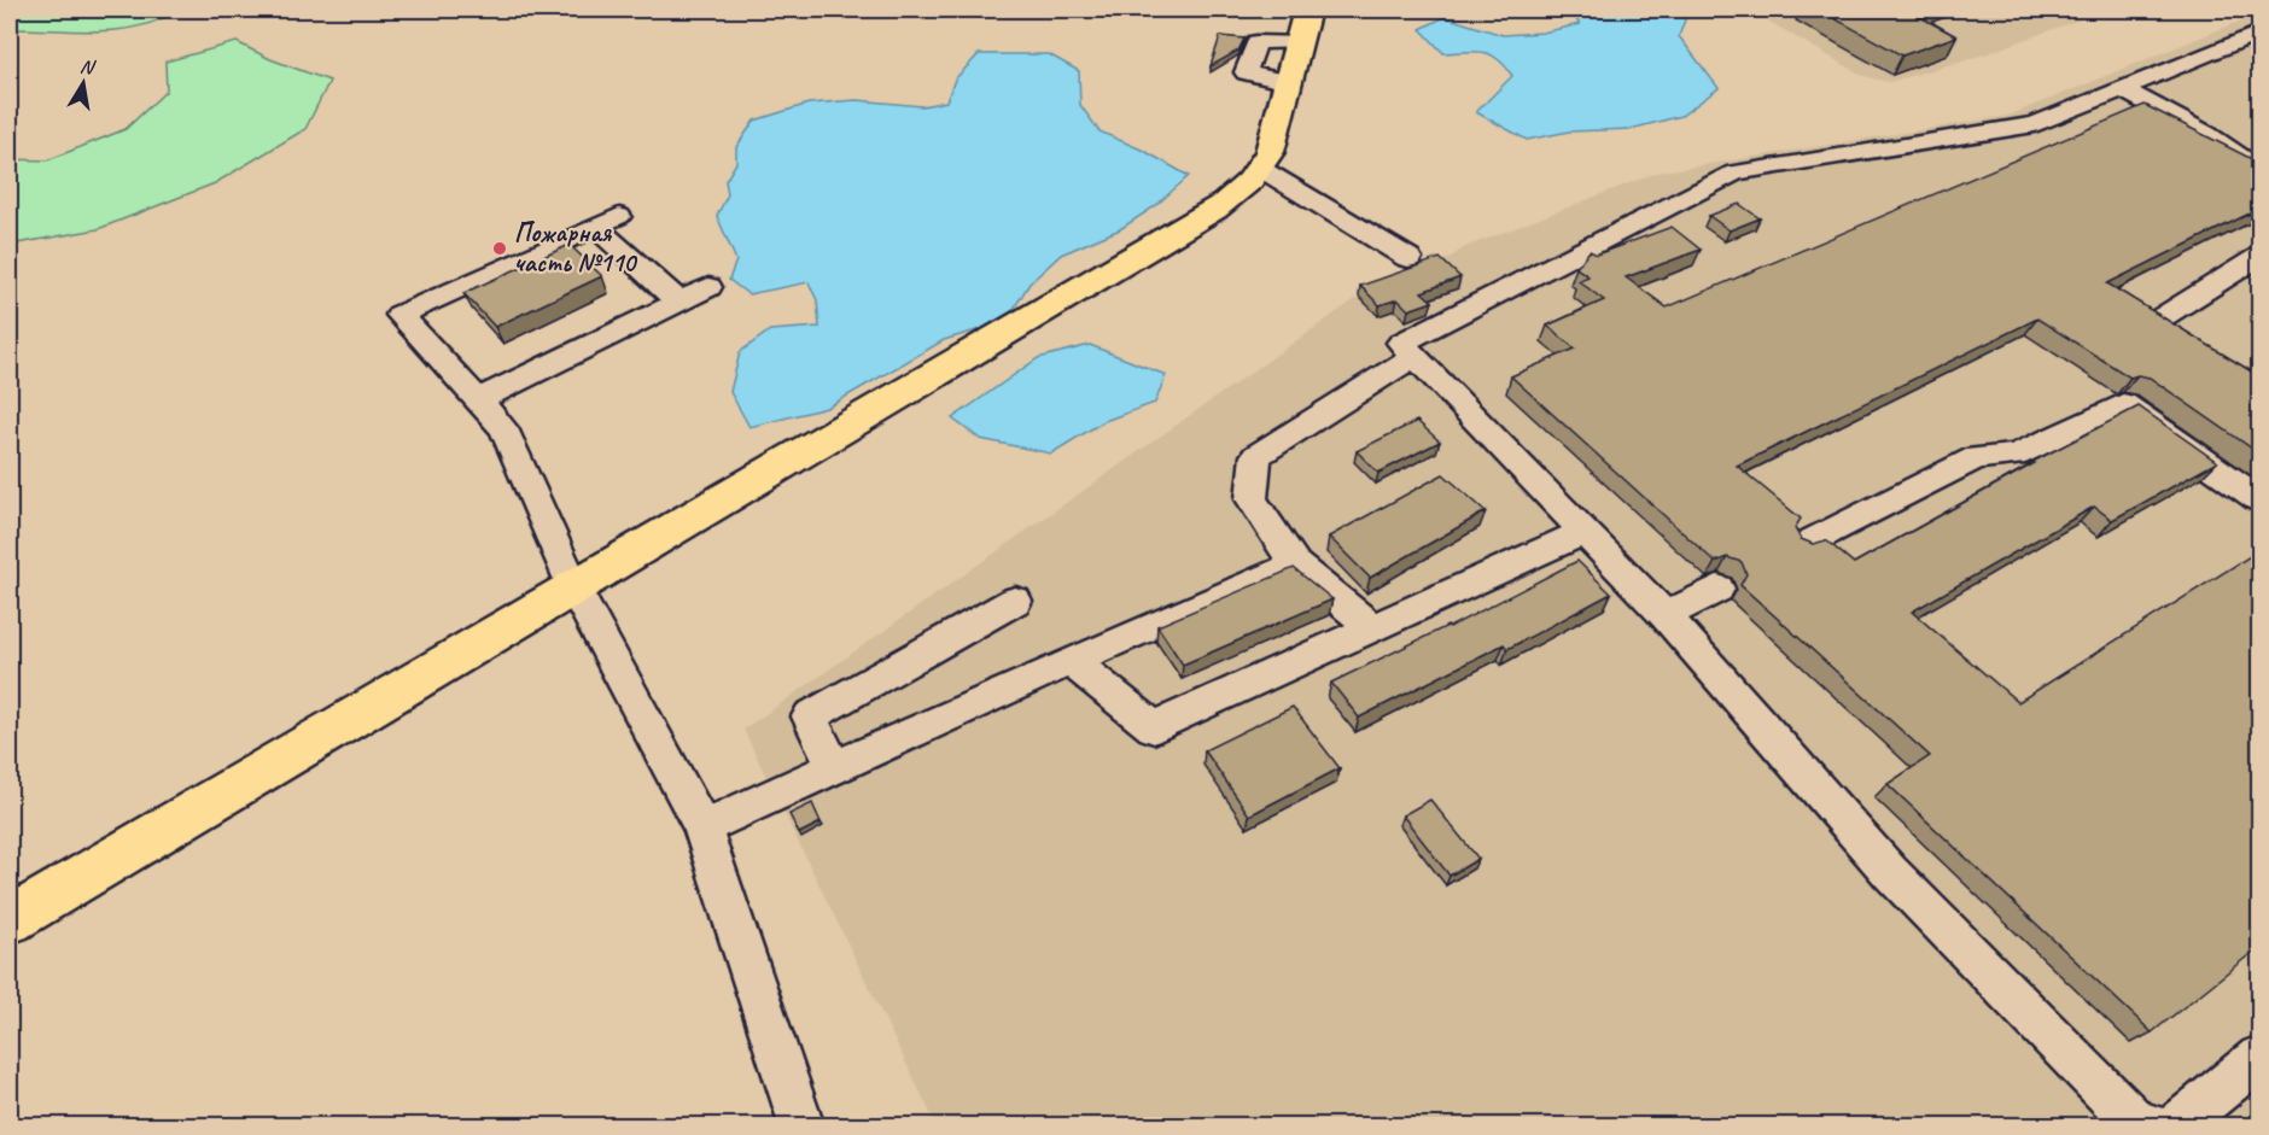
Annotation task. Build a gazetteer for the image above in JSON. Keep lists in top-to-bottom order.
{
  "places": ["Пожарная часть №110"],
  "north": "top"
}
